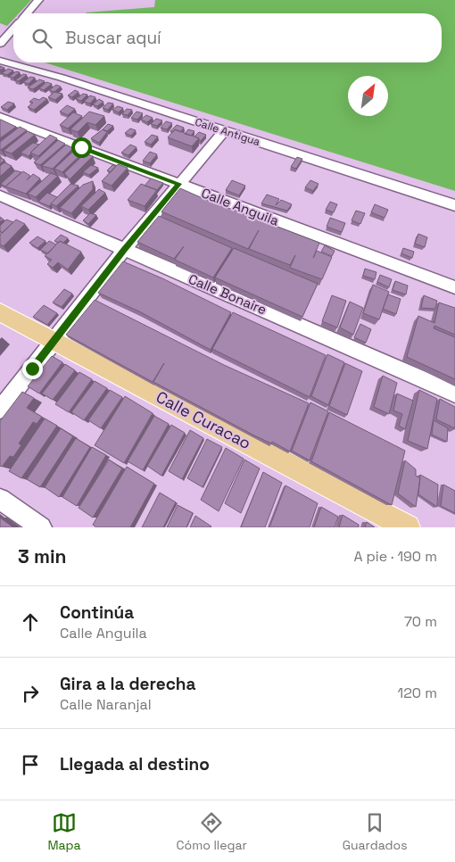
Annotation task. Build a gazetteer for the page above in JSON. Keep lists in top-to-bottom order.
{
  "streets": {
    "main road": ["Calle Curacao"],
    "street": ["Calle Antigua", "Calle Anguila", "Calle Bonaire"]
  },
  "north": "top right",
  "page": {
    "search": "Buscar aquí",
    "heading": ["3 min", "A pie · 190 m"],
    "list": [
      ["Continúa", "Calle Anguila", "70 m"],
      ["Gira a la derecha", "Calle Naranjal", "120 m"],
      "Llegada al destino"
    ],
    "nav": ["Mapa", "Cómo llegar", "Guardados"]
  }
}
